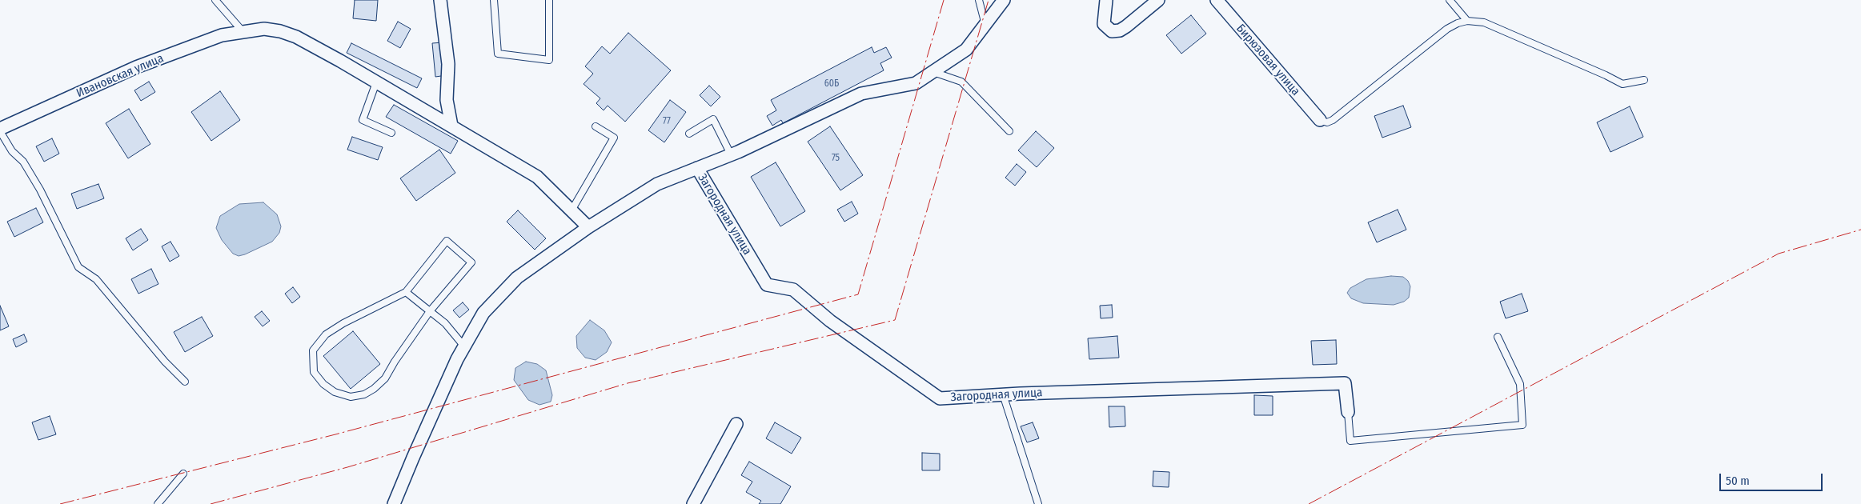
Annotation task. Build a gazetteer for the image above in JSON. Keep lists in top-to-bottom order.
{
  "streets": {
    "street": ["Бирюзовая улица", "Ивановская улица", "Загородная улица"]
  },
  "house_numbers": ["60Б", "77", "75"],
  "scale_bar": "50 m"
}
